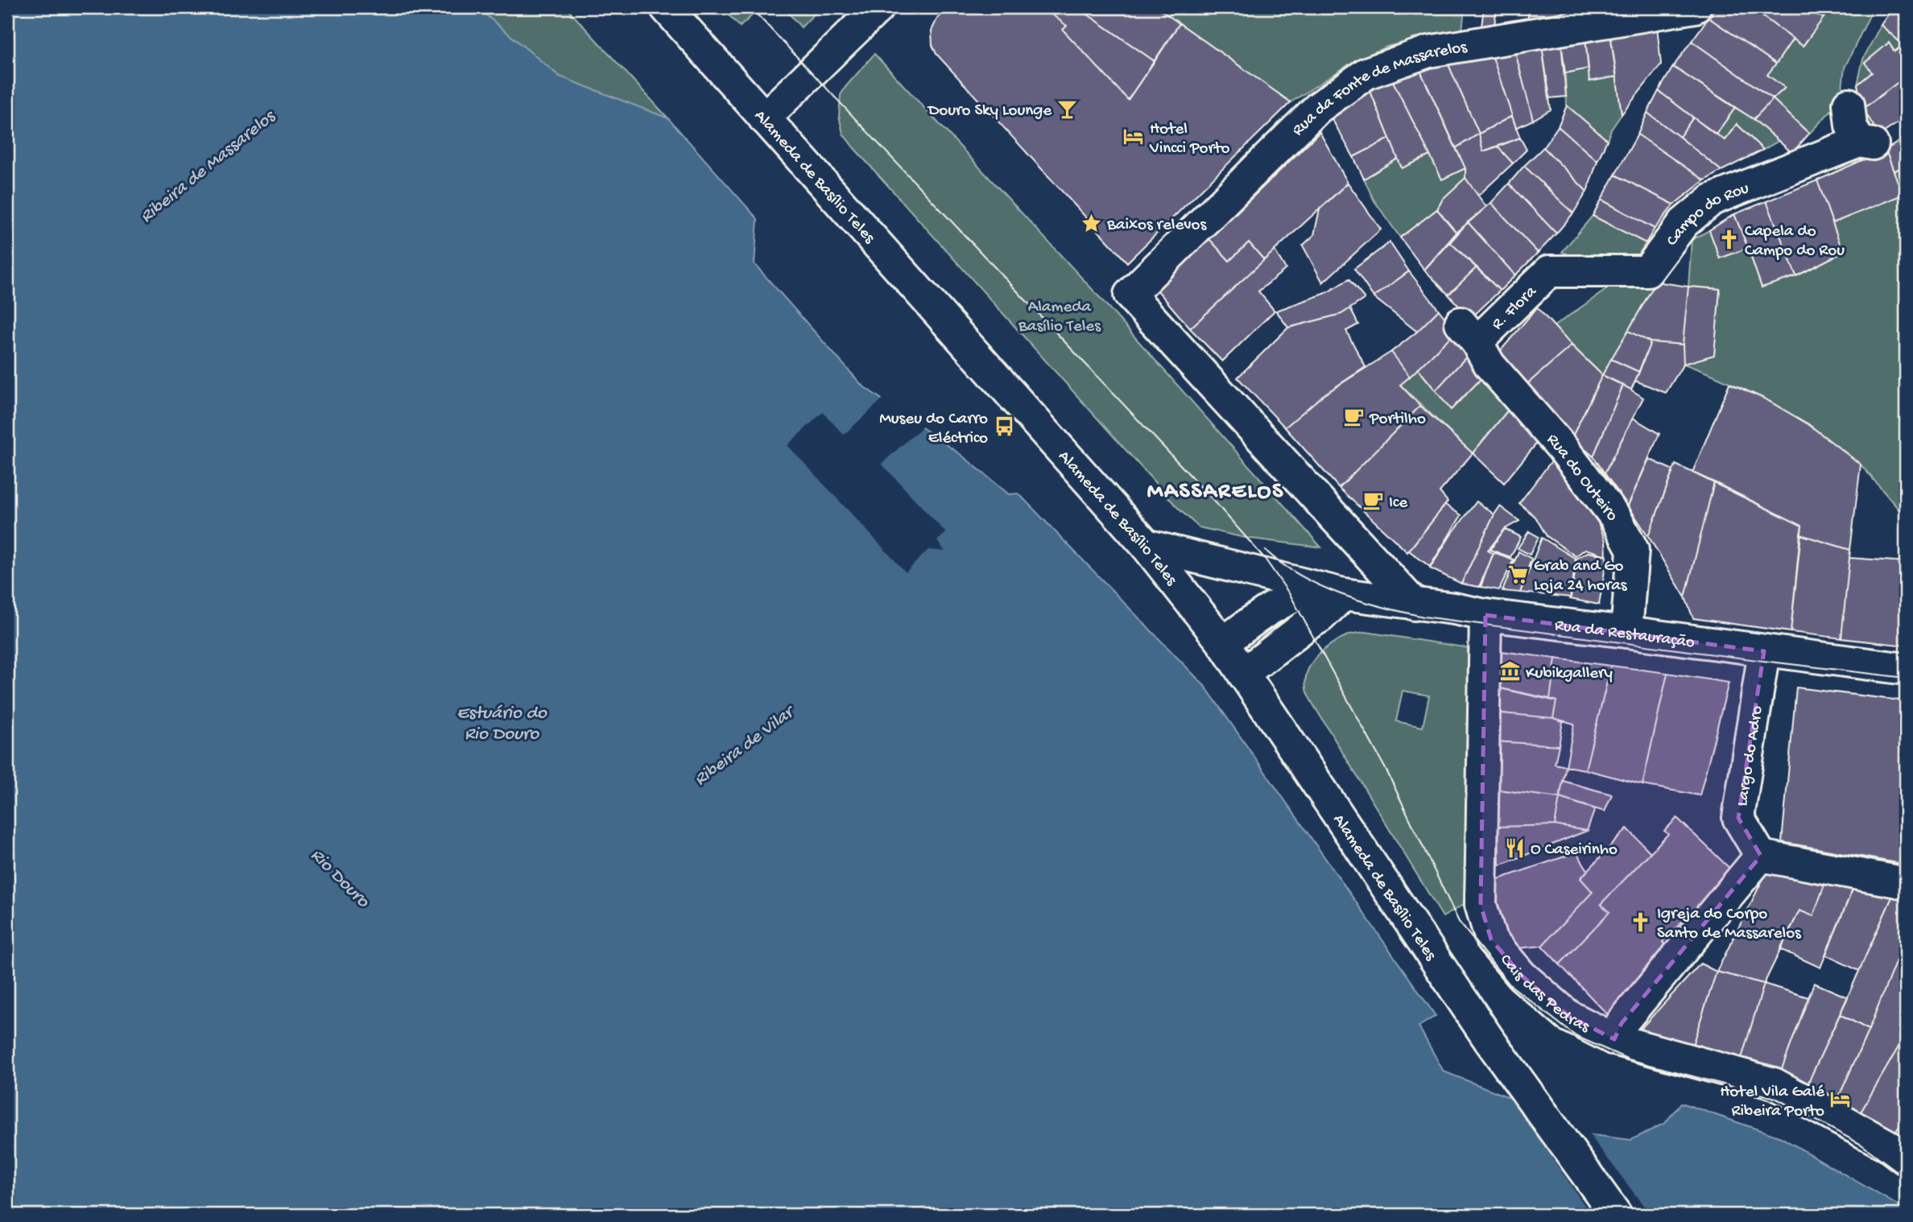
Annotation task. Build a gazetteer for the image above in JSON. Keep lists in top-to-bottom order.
{
  "streets": {
    "street": [
      "Rua da Fonte de Massarelos",
      "Alameda de Basílio Teles",
      "Campo do Rou",
      "R. Flora",
      "Rua do Outeiro",
      "Rua da Restauração",
      "Largo do Adro",
      "Cais das Pedras"
    ]
  },
  "crossings": [
    ["Rua da Fonte de Massarelos", "Rua da Restauração"],
    ["Alameda de Basílio Teles", "Rua da Restauração"],
    ["Campo do Rou", "R. Flora"],
    ["R. Flora", "Rua do Outeiro"],
    ["Rua do Outeiro", "Rua da Restauração"],
    ["Rua da Restauração", "Largo do Adro"],
    ["Rua da Restauração", "Cais das Pedras"]
  ],
  "districts": ["MASSARELOS"],
  "water": [
    "Ribeira de Massarelos",
    "Estuário do Rio Douro",
    "Ribeira de Vilar",
    "Rio Douro"
  ],
  "parks": ["Alameda Basílio Teles"],
  "places": {
    "bar": ["Douro Sky Lounge"],
    "hotel": ["Hotel Vincci Porto", "Hotel Vila Galé Ribeira Porto"],
    "place": ["Baixos relevos"],
    "church": ["Capela do Campo do Rou", "Igreja do Corpo Santo de Massarelos"],
    "cafe": ["Portilho", "Ice"],
    "bus stop": ["Museu do Carro Eléctrico"],
    "supermarket": ["Grab and Go Loja 24 horas"],
    "museum": ["Kubikgallery"],
    "restaurant": ["O Caseirinho"]
  }
}
